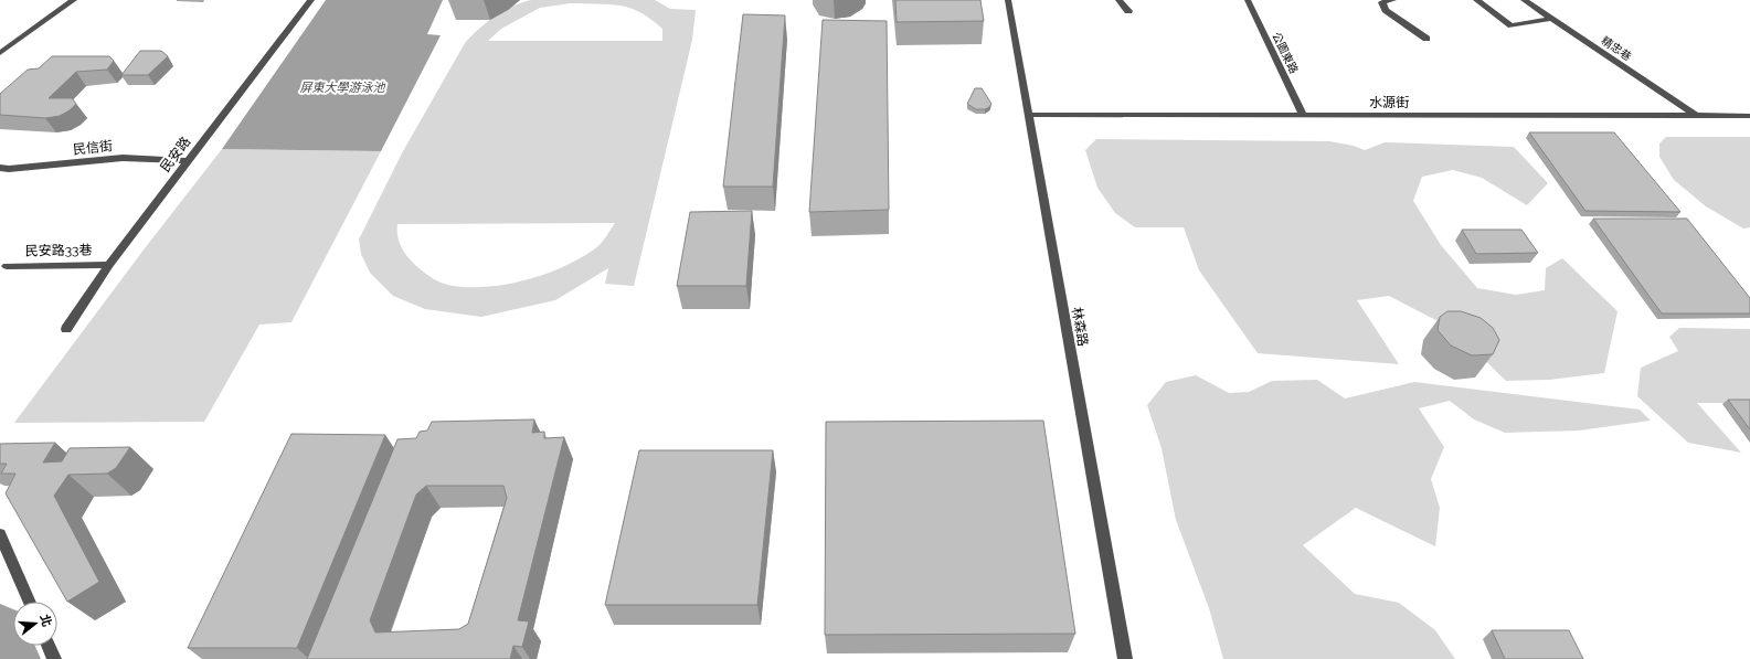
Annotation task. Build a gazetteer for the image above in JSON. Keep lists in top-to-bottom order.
{
  "streets": {
    "street": [
      "精忠巷",
      "公園東路",
      "水源街",
      "民信街",
      "民安路",
      "民安路33巷",
      "林森路"
    ]
  },
  "crossings": [
    ["精忠巷", "水源街"],
    ["公園東路", "水源街"],
    ["水源街", "林森路"],
    ["民信街", "民安路"],
    ["民安路", "民安路33巷"]
  ],
  "water": ["屏東大學游泳池"],
  "north": "right"
}
